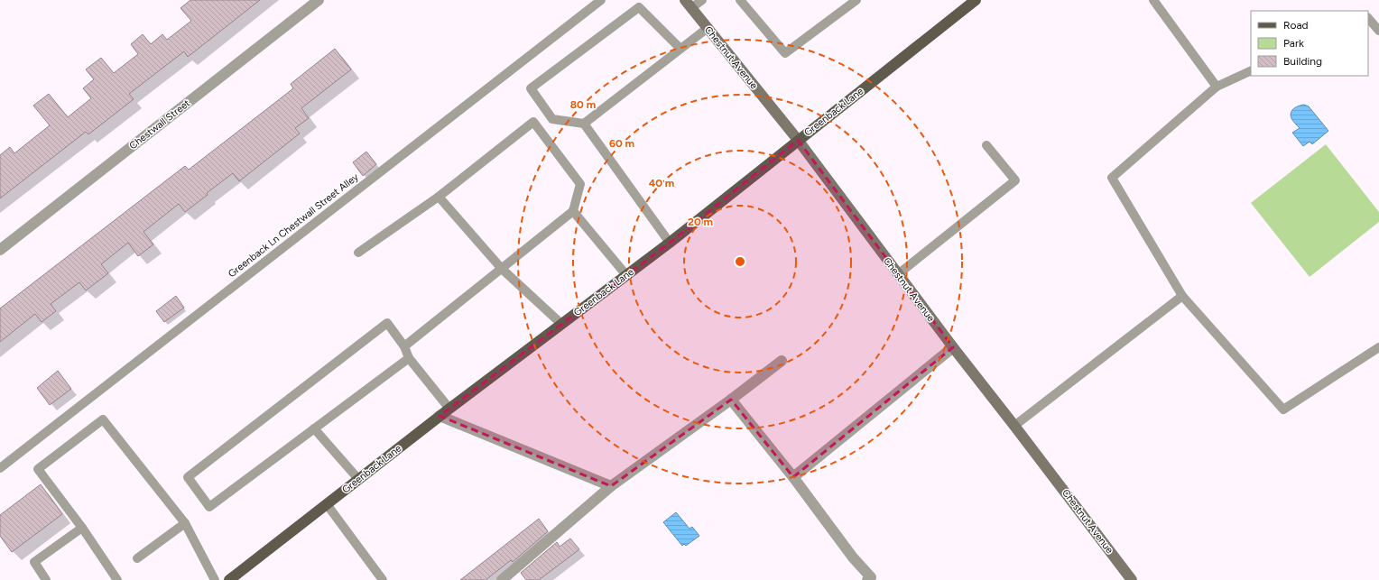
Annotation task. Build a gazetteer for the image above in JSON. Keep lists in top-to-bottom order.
{
  "streets": {
    "main road": ["Greenback Lane"],
    "street": ["Chestnut Avenue", "Chestwall Street"],
    "lane": ["Greenback Ln Chestwall Street Alley"]
  },
  "crossings": [
    ["Chestnut Avenue", "Greenback Lane"]
  ],
  "legend": ["Road", "Park", "Building"],
  "rings": [
    "80 m",
    "60 m",
    "40 m",
    "20 m"
  ]
}
